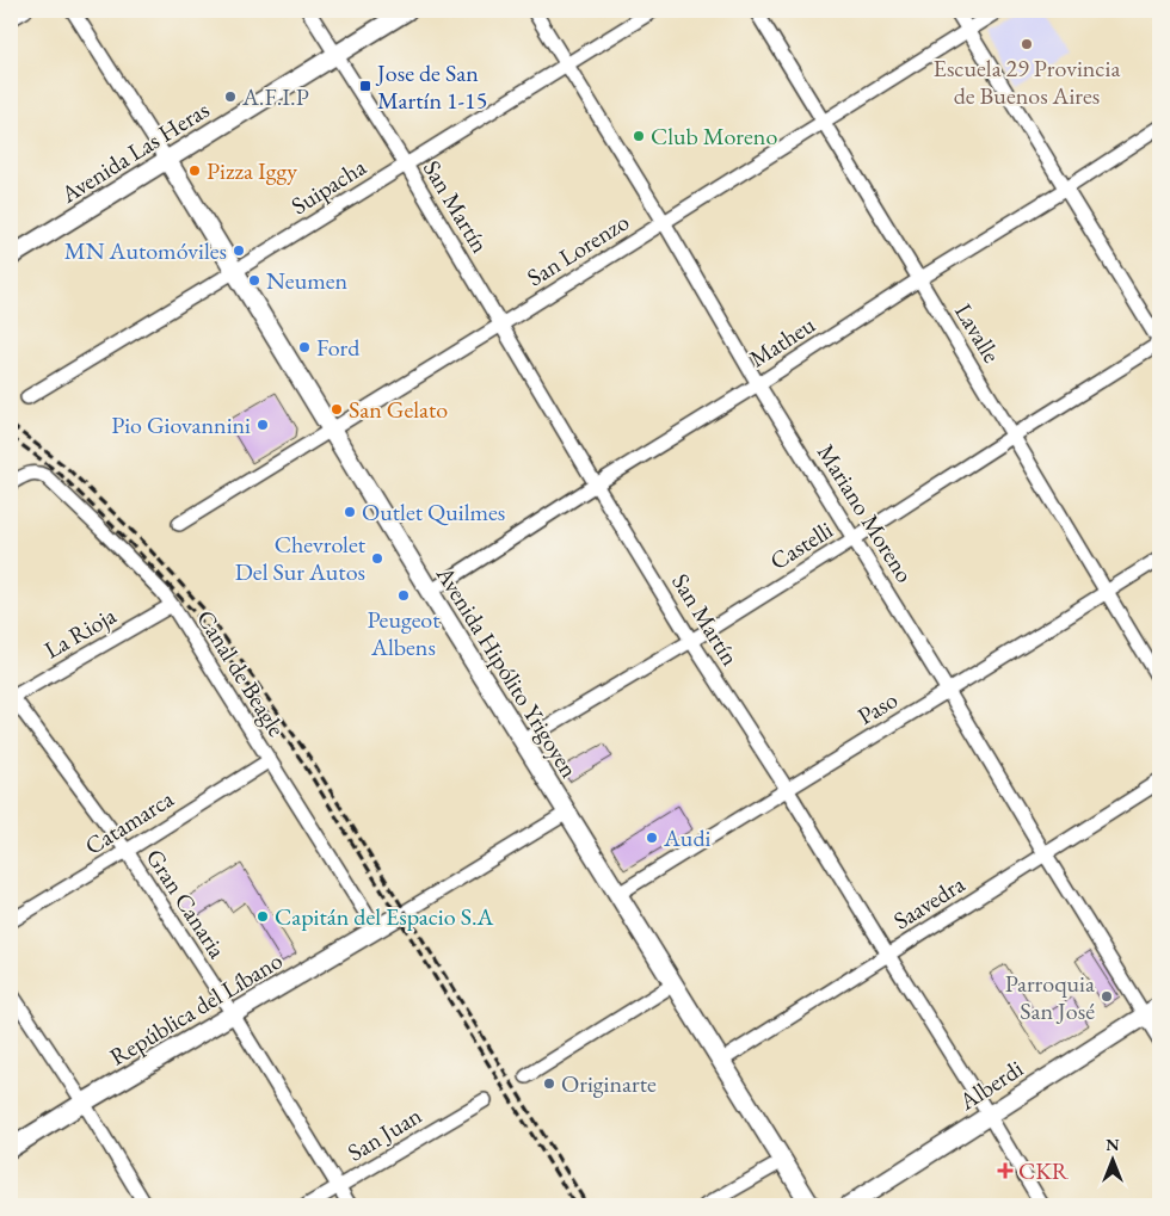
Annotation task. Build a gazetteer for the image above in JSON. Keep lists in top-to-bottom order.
{
  "streets": {
    "street": [
      "Avenida Las Heras",
      "Suipacha",
      "San Martín",
      "San Lorenzo",
      "Lavalle",
      "Matheu",
      "Mariano Moreno",
      "Castelli",
      "La Rioja",
      "Avenida Hipólito Yrigoyen",
      "Canal de Beagle",
      "Paso",
      "Catamarca",
      "Saavedra",
      "Gran Canaria",
      "República del Líbano",
      "Alberdi",
      "San Juan"
    ]
  },
  "crossings": [
    ["Avenida Las Heras", "San Martín"],
    ["Avenida Las Heras", "Avenida Hipólito Yrigoyen"],
    ["Suipacha", "San Martín"],
    ["Suipacha", "Mariano Moreno"],
    ["Suipacha", "Avenida Hipólito Yrigoyen"],
    ["San Martín", "San Lorenzo"],
    ["San Martín", "Matheu"],
    ["San Martín", "Castelli"],
    ["San Martín", "Paso"],
    ["San Martín", "Saavedra"],
    ["San Martín", "Alberdi"],
    ["San Lorenzo", "Lavalle"],
    ["San Lorenzo", "Mariano Moreno"],
    ["San Lorenzo", "Avenida Hipólito Yrigoyen"],
    ["Lavalle", "Matheu"],
    ["Lavalle", "Castelli"],
    ["Lavalle", "Paso"],
    ["Matheu", "Mariano Moreno"],
    ["Matheu", "Avenida Hipólito Yrigoyen"],
    ["Mariano Moreno", "Castelli"],
    ["Mariano Moreno", "Paso"],
    ["Mariano Moreno", "Saavedra"],
    ["Mariano Moreno", "Alberdi"],
    ["Castelli", "Avenida Hipólito Yrigoyen"],
    ["La Rioja", "Canal de Beagle"],
    ["La Rioja", "Gran Canaria"],
    ["Avenida Hipólito Yrigoyen", "Paso"],
    ["Avenida Hipólito Yrigoyen", "Saavedra"],
    ["Canal de Beagle", "Catamarca"],
    ["Canal de Beagle", "República del Líbano"],
    ["Catamarca", "Gran Canaria"],
    ["Gran Canaria", "República del Líbano"],
    ["Gran Canaria", "San Juan"]
  ],
  "places": {
    "other": [
      "Escuela 29 Provincia de Buenos Aires",
      "A.F.I.P",
      "Club Moreno",
      "Pizza Iggy",
      "MN Automóviles",
      "Neumen",
      "Ford",
      "San Gelato",
      "Pio Giovannini",
      "Outlet Quilmes",
      "Chevrolet Del Sur Autos",
      "Peugeot Albens",
      "Audi",
      "Capitán del Espacio S.A",
      "Parroquia San José",
      "Originarte"
    ],
    "transit": ["Jose de San Martín 1-15"],
    "health": ["CKR"]
  },
  "north": "top"
}
